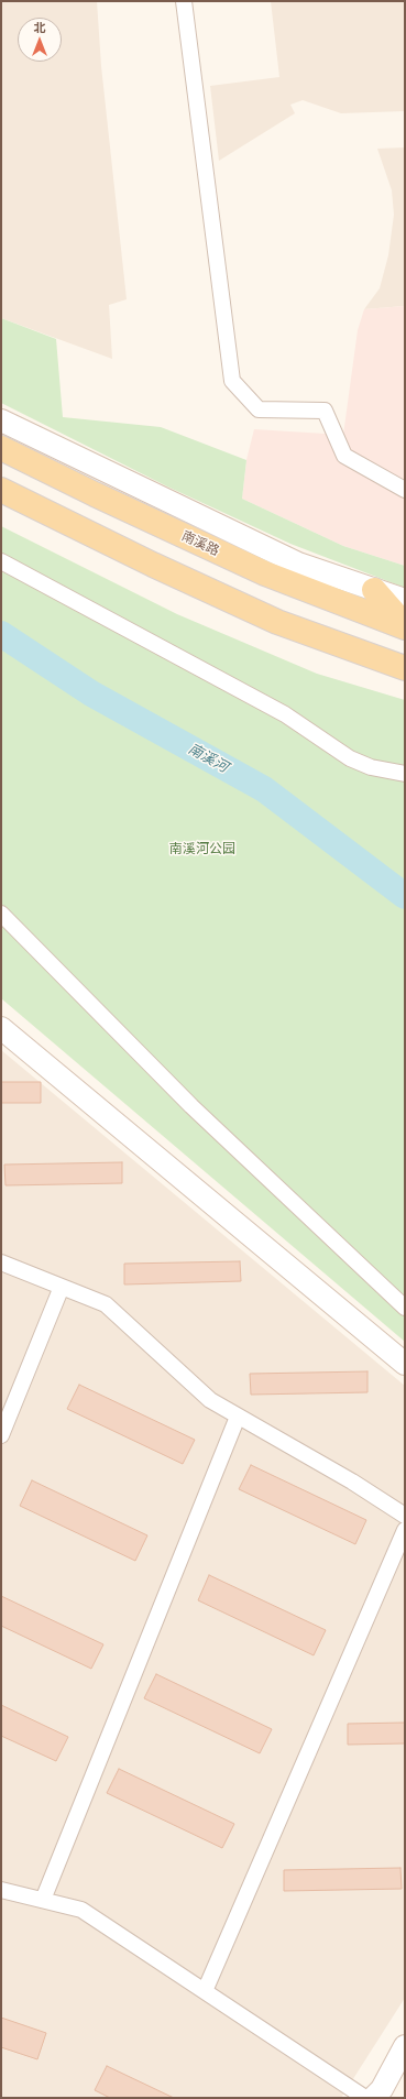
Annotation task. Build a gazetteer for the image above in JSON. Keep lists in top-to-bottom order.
{
  "streets": {
    "main road": ["南溪路"]
  },
  "water": ["南溪河"],
  "parks": ["南溪河公园"],
  "north": "top"
}
